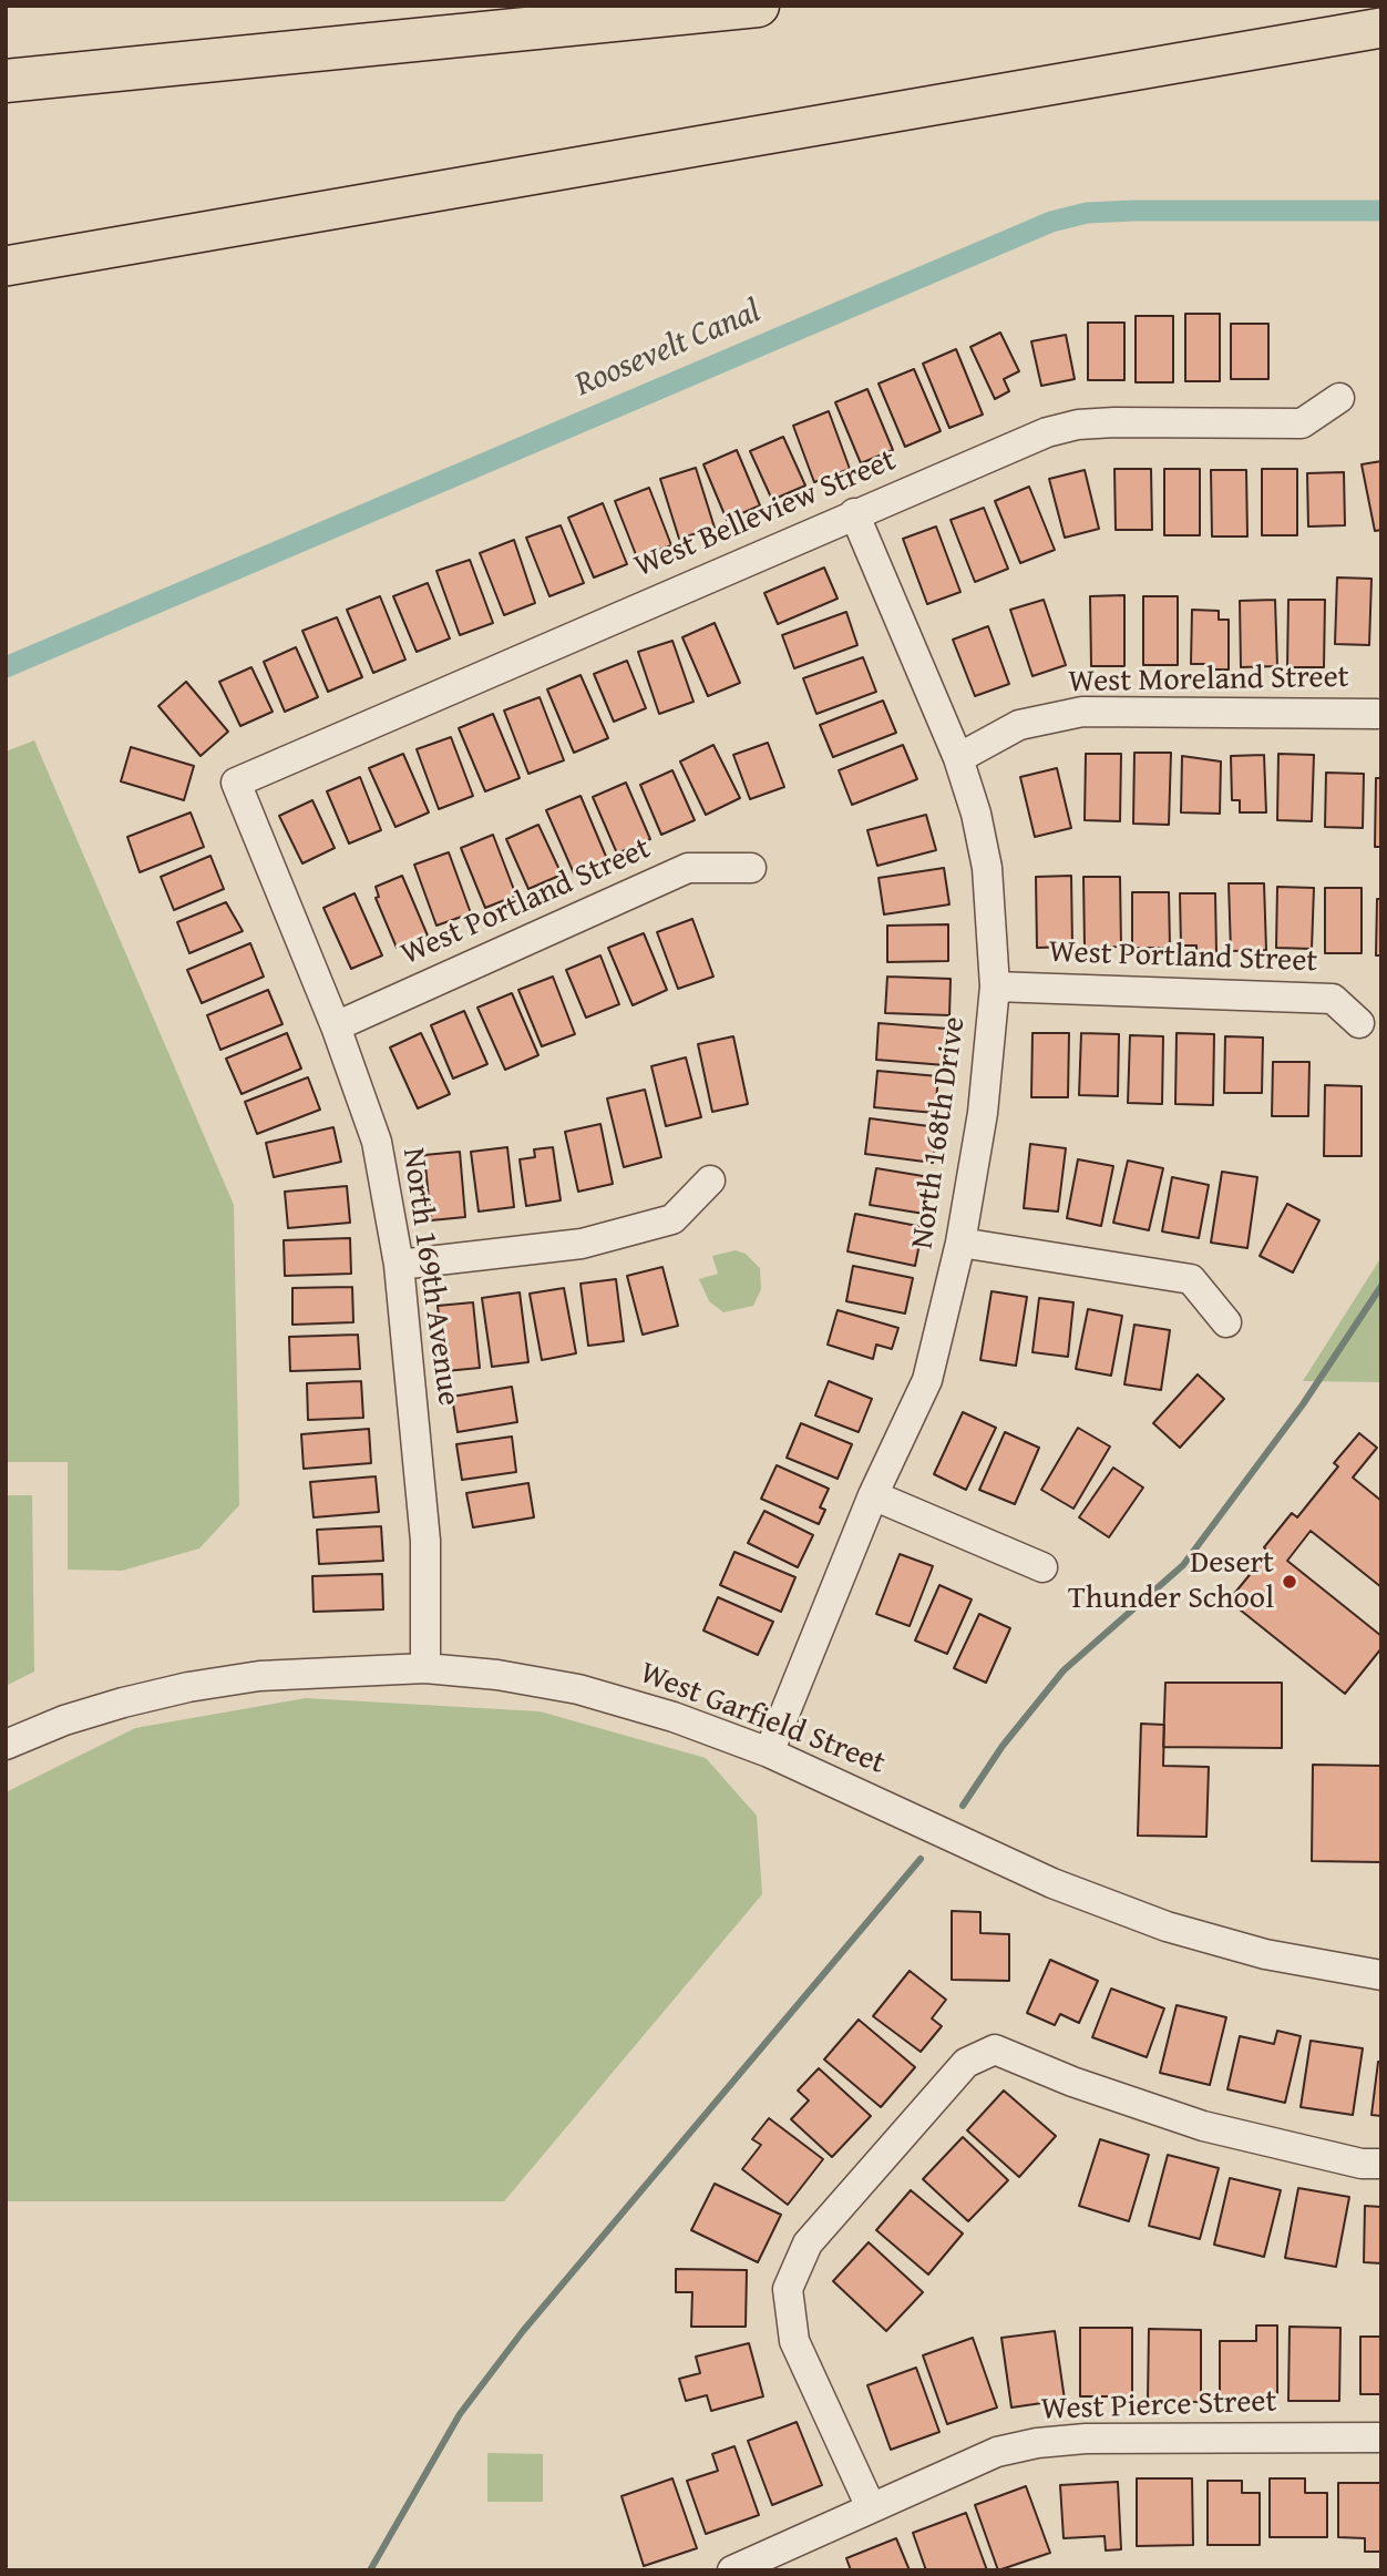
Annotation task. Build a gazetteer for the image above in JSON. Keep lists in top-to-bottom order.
{
  "streets": {
    "street": [
      "West Belleview Street",
      "West Moreland Street",
      "West Portland Street",
      "North 168th Drive",
      "North 169th Avenue",
      "West Garfield Street",
      "West Pierce Street"
    ]
  },
  "crossings": [
    ["West Belleview Street", "North 168th Drive"],
    ["West Belleview Street", "North 169th Avenue"],
    ["West Moreland Street", "North 168th Drive"],
    ["West Portland Street", "North 168th Drive"],
    ["West Portland Street", "North 169th Avenue"],
    ["North 168th Drive", "West Garfield Street"],
    ["North 169th Avenue", "West Garfield Street"]
  ],
  "water": ["Roosevelt Canal"],
  "places": ["Desert Thunder School"]
}
